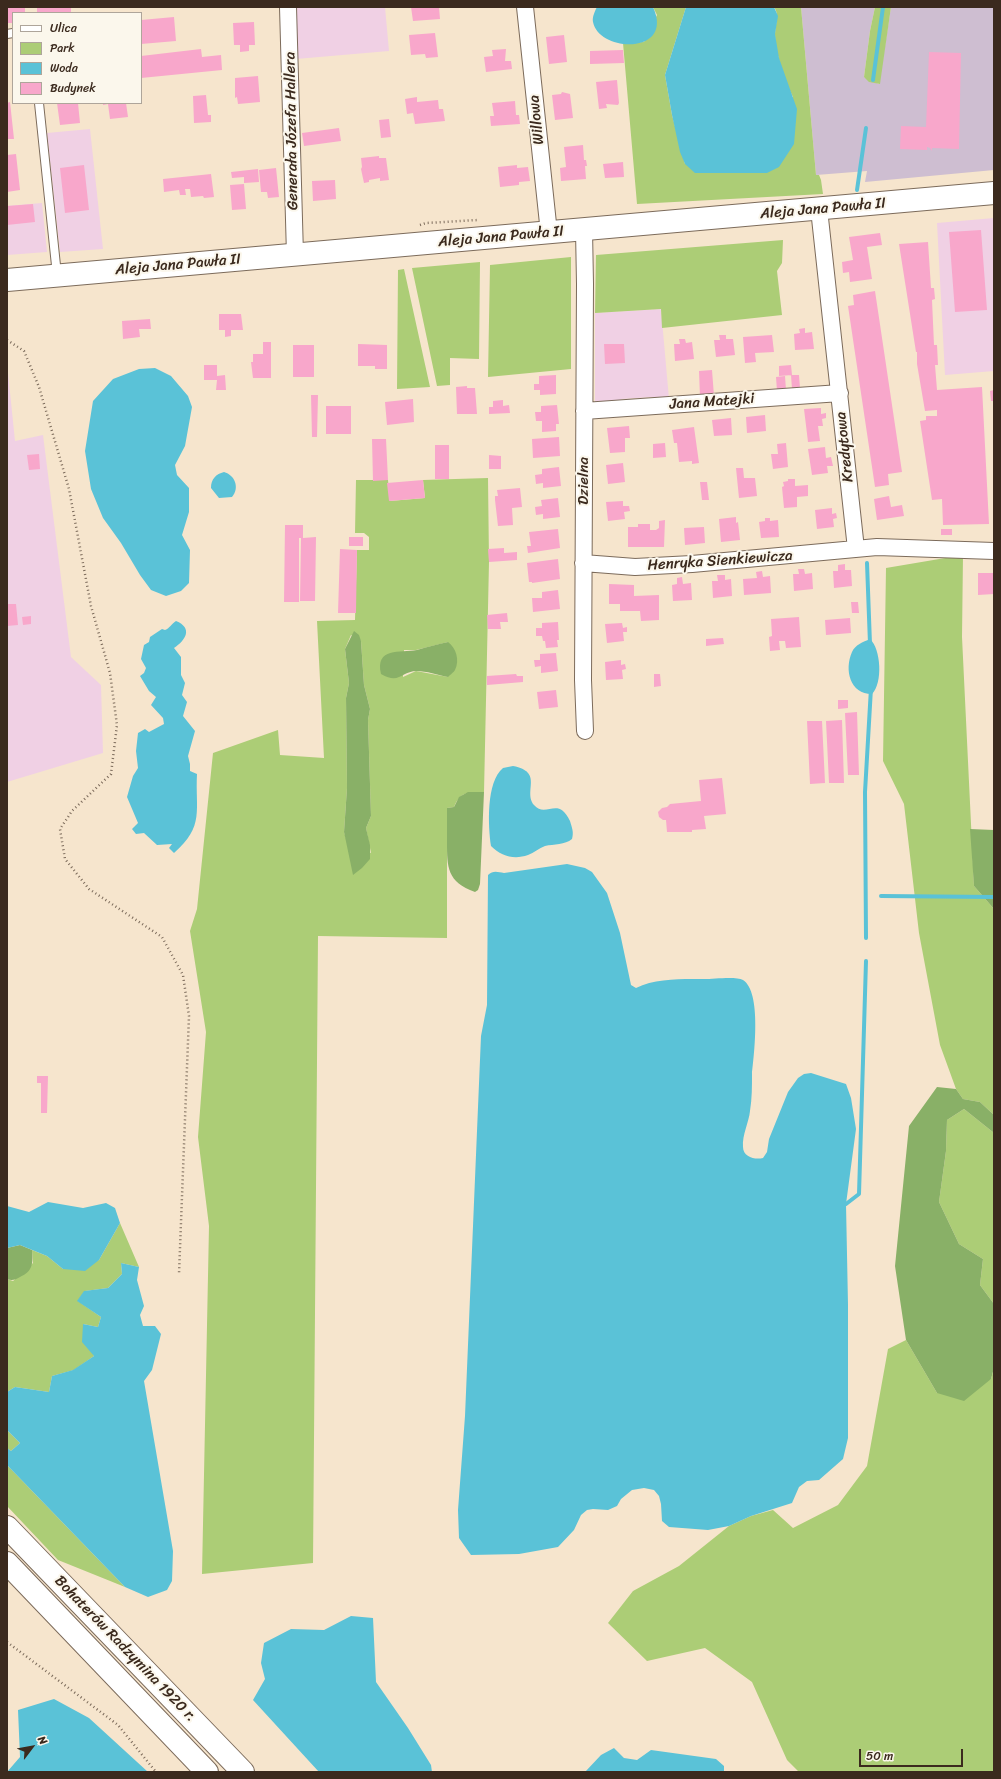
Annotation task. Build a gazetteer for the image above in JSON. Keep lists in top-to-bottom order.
{
  "streets": {
    "street": [
      "Willowa",
      "Generała Józefa Hallera",
      "Aleja Jana Pawła II",
      "Jana Matejki",
      "Kredytowa",
      "Dzielna",
      "Henryka Sienkiewicza",
      "Bohaterów Radzymina 1920 r."
    ]
  },
  "crossings": [
    ["Willowa", "Aleja Jana Pawła II"],
    ["Generała Józefa Hallera", "Aleja Jana Pawła II"],
    ["Aleja Jana Pawła II", "Kredytowa"],
    ["Aleja Jana Pawła II", "Dzielna"],
    ["Jana Matejki", "Kredytowa"],
    ["Jana Matejki", "Dzielna"],
    ["Kredytowa", "Henryka Sienkiewicza"],
    ["Dzielna", "Henryka Sienkiewicza"]
  ],
  "legend": [
    "Ulica",
    "Park",
    "Woda",
    "Budynek"
  ],
  "scale_bar": "50 m",
  "north": "top right"
}
